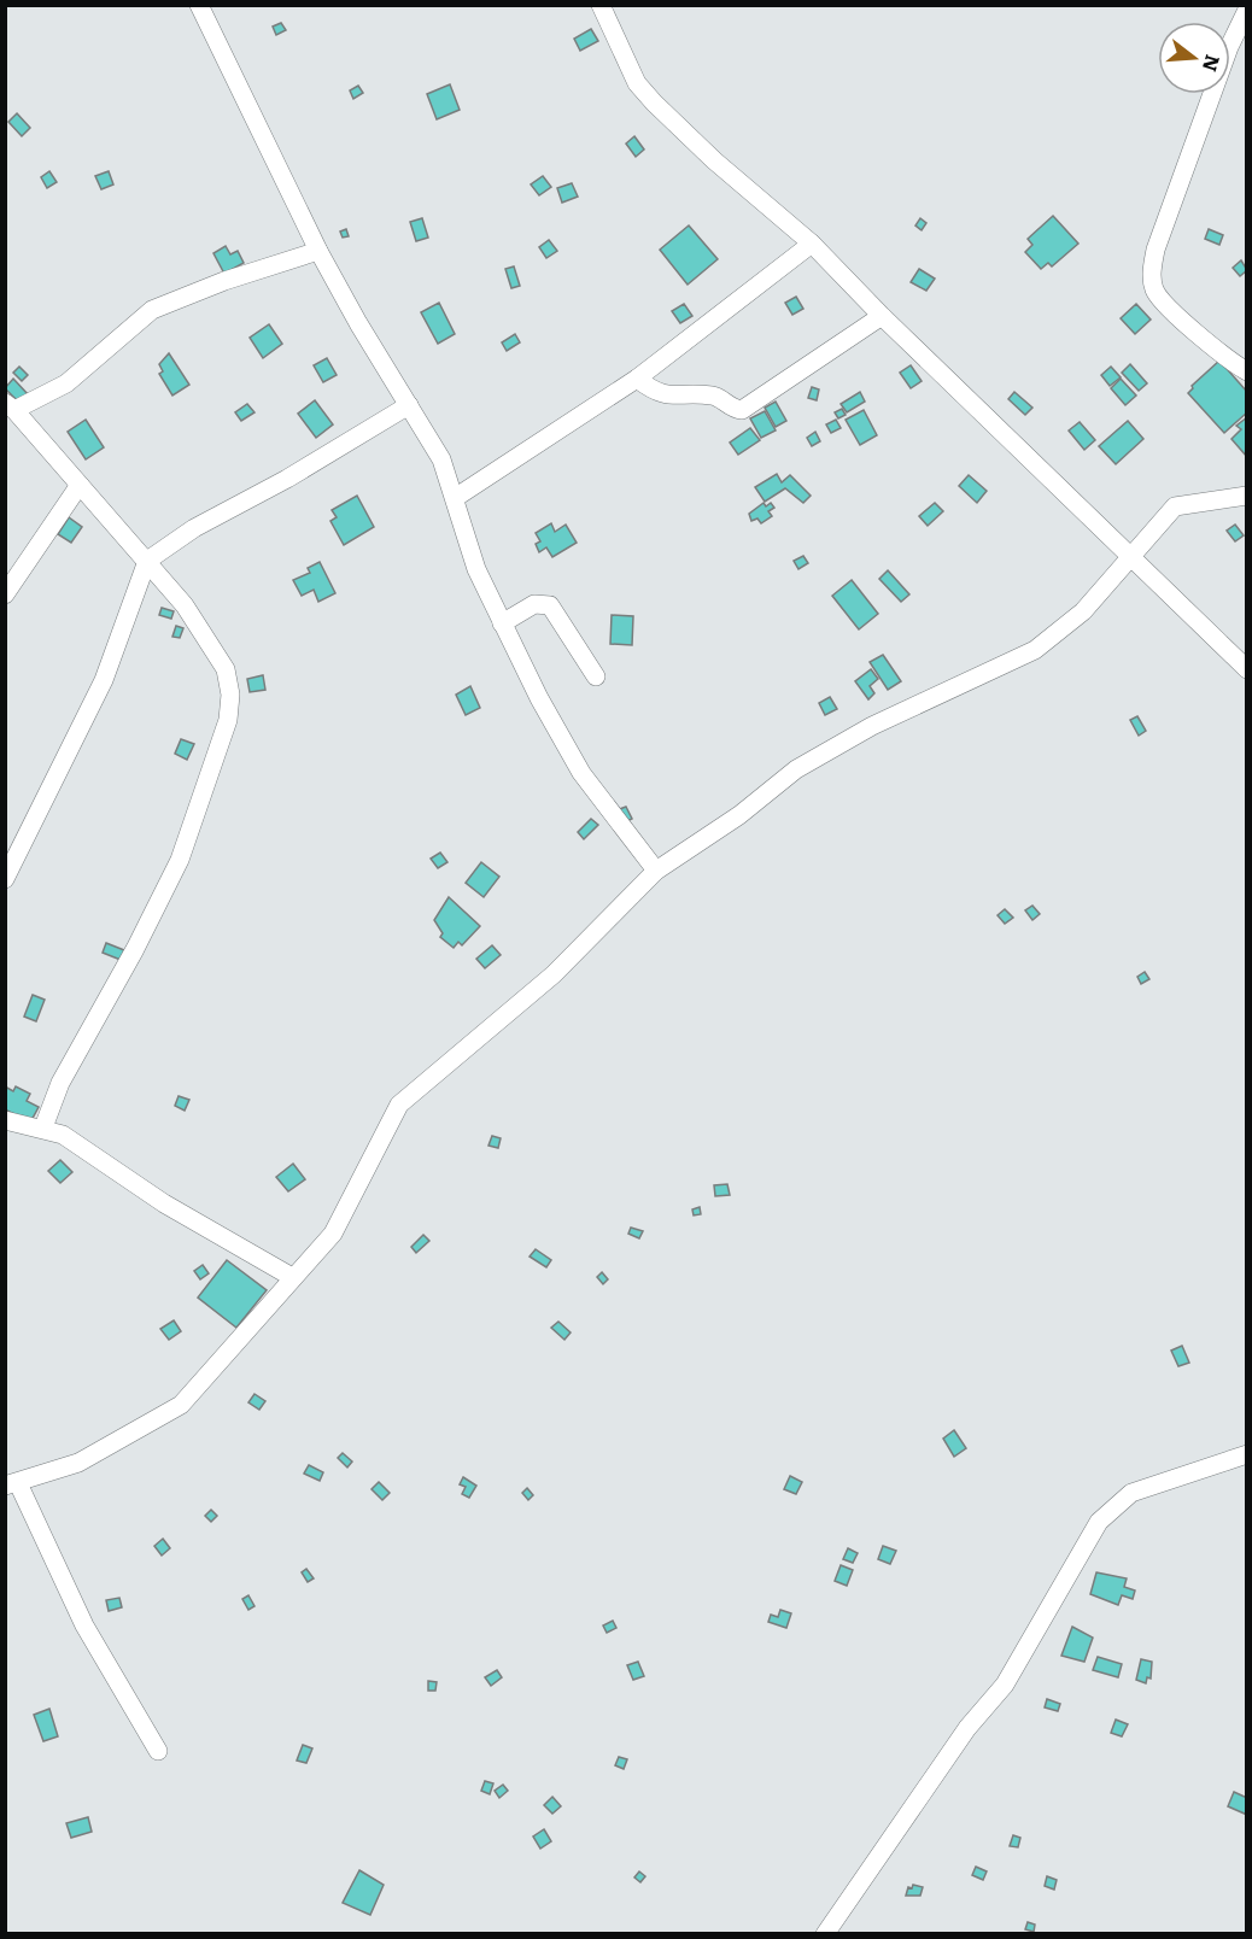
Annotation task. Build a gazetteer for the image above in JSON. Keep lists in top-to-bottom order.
{
  "north": "right"
}
